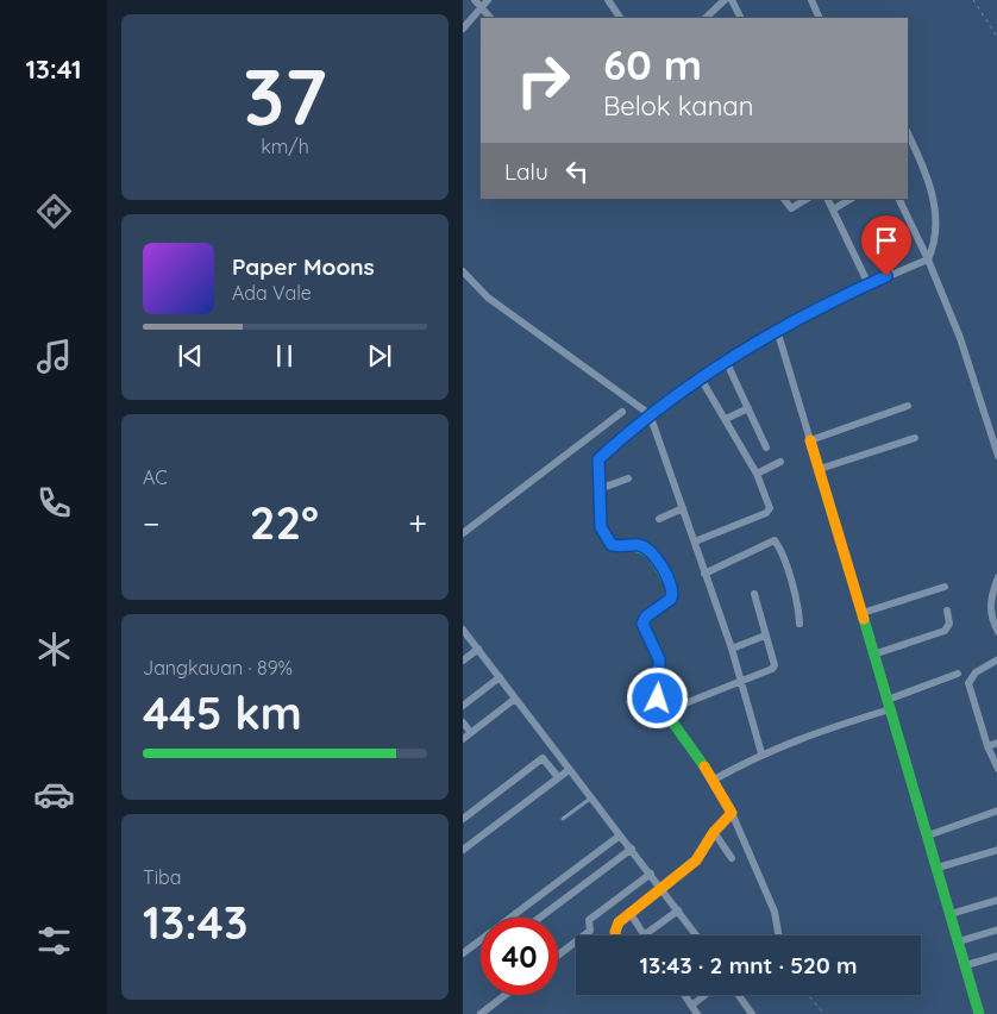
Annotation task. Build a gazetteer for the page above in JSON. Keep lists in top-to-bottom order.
{
  "page": {
    "tabs": "13:41",
    "tile": [
      ["37", "km/h"],
      "AC",
      ["Jangkauan · 89%", "445 km"],
      ["Tiba", "13:43"]
    ],
    "turn": ["60 m", "Belok kanan"],
    "then": "Lalu",
    "song": ["Paper Moons", "Ada Vale"],
    "heat": ["−", "22°", "+"],
    "limit": "40",
    "trip": "13:43 · 2 mnt · 520 m"
  }
}
